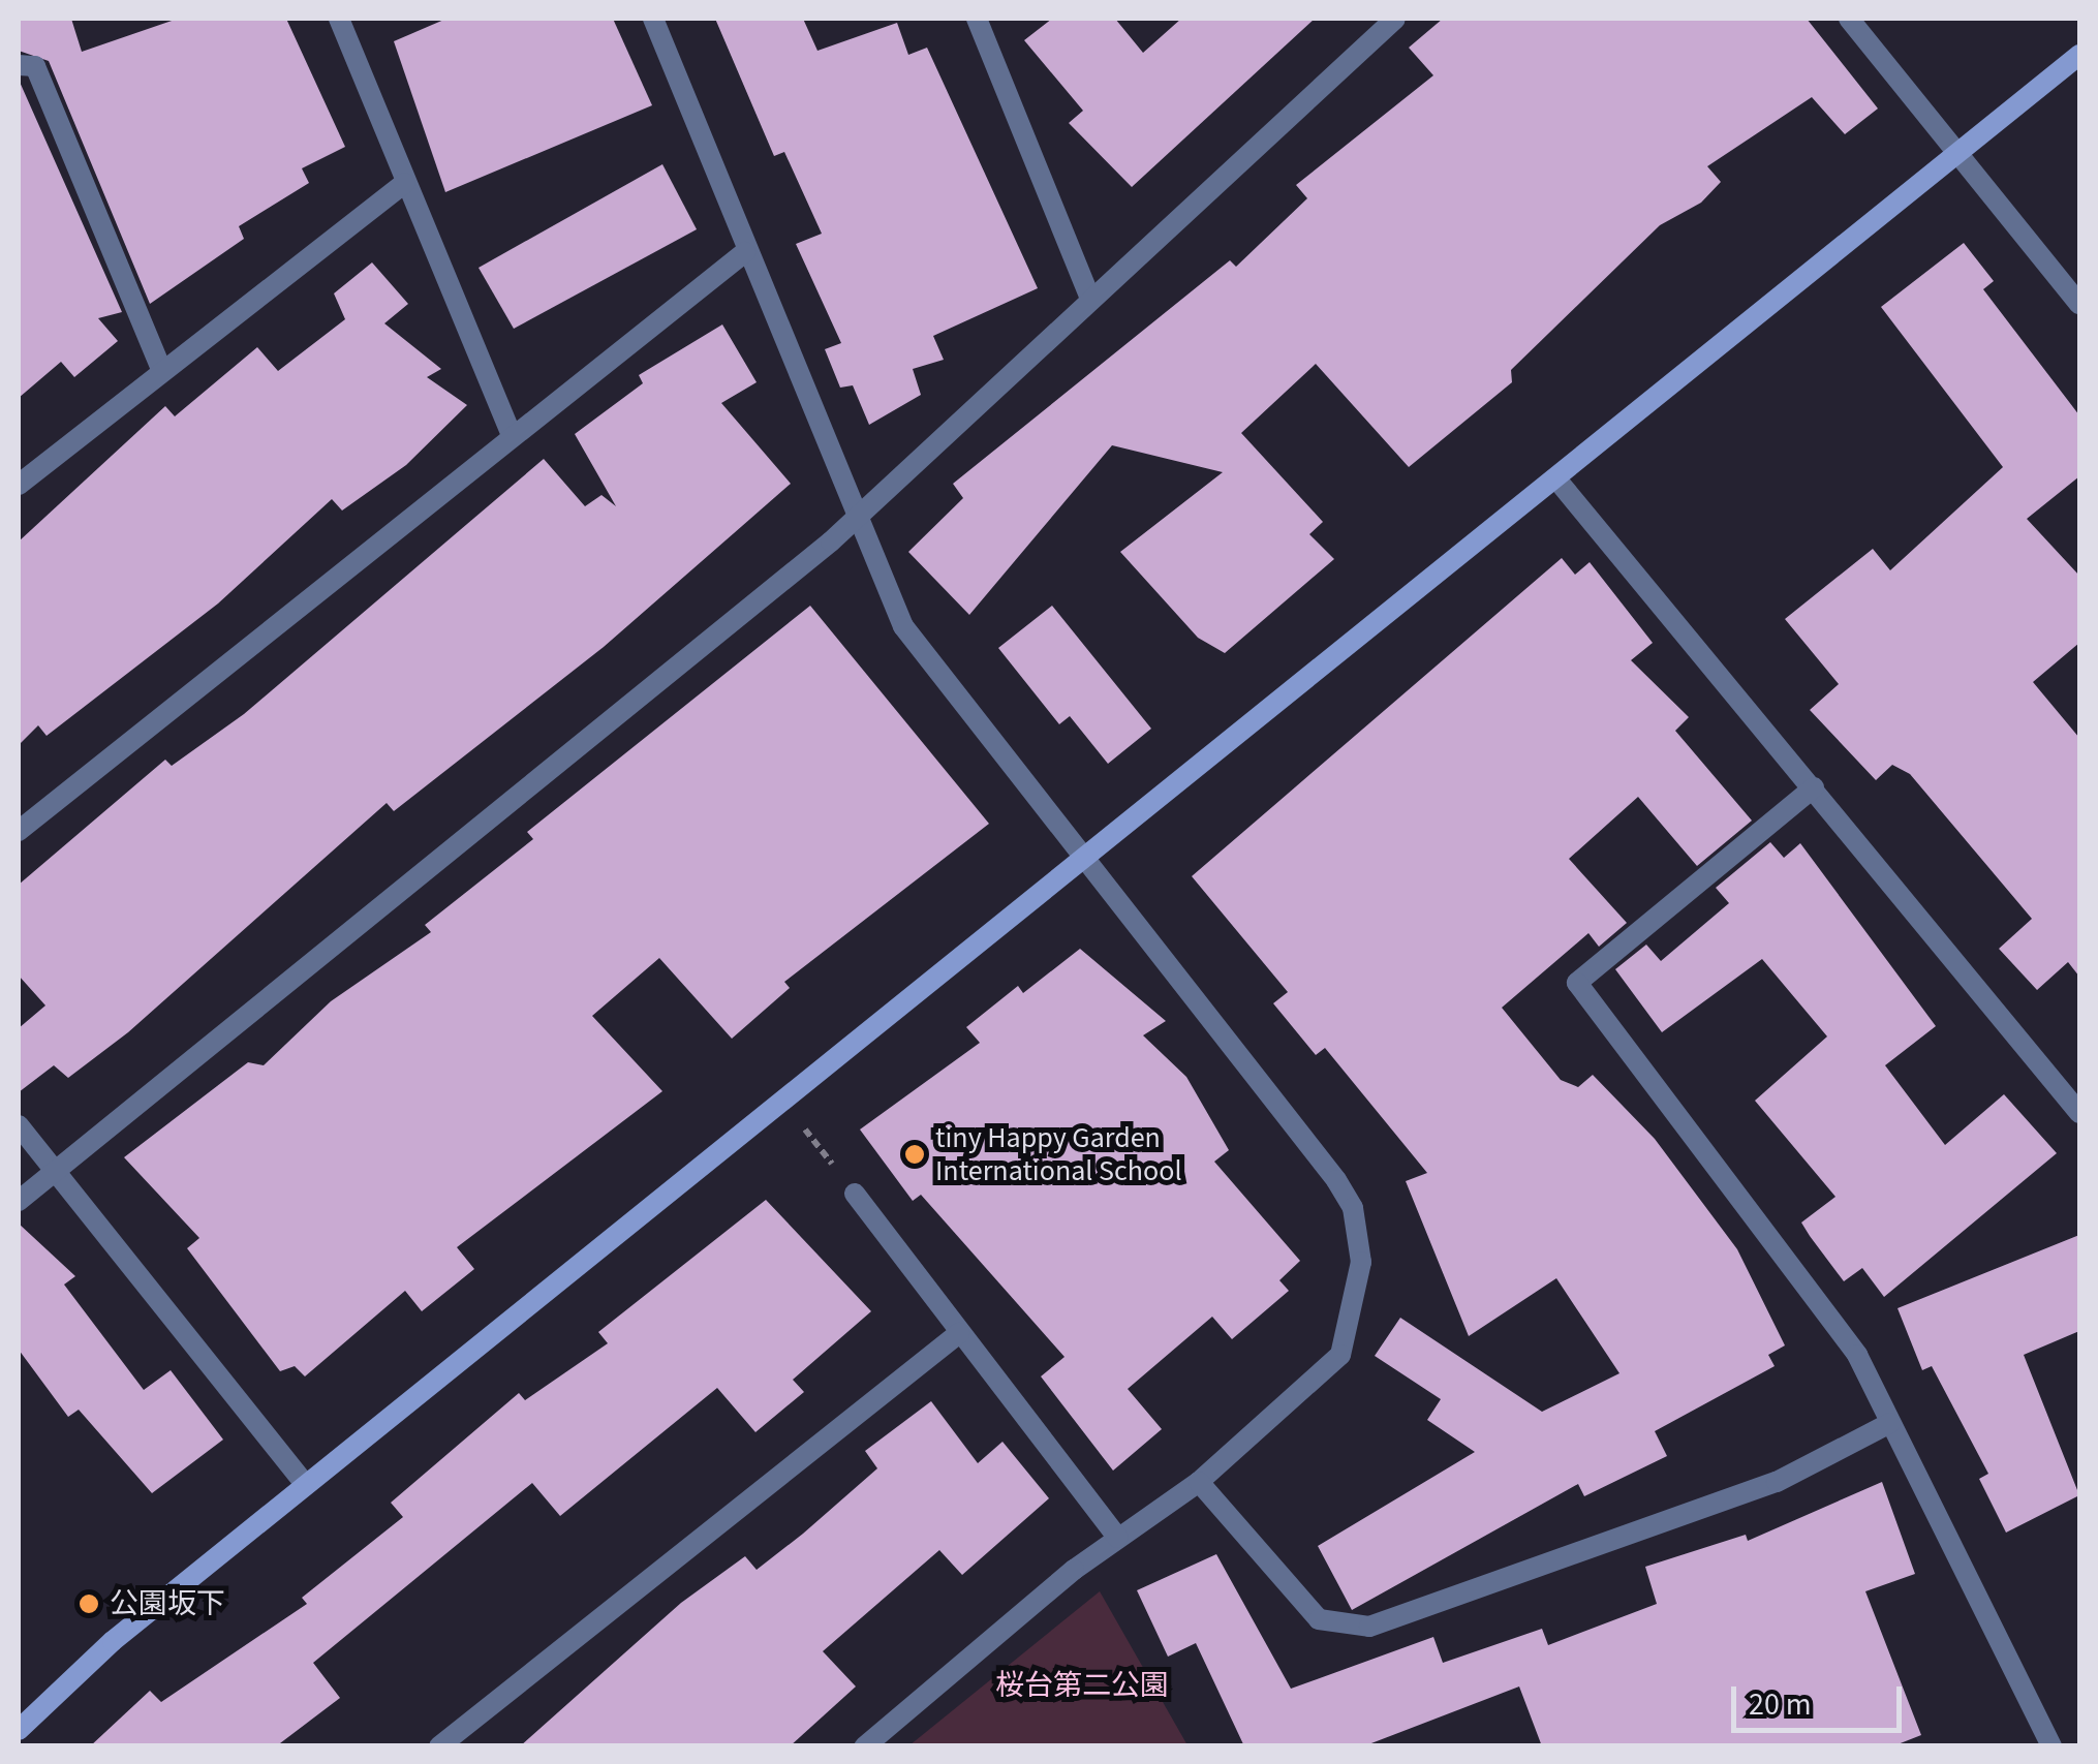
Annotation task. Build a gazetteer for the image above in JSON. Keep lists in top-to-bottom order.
{
  "parks": ["桜台第二公園"],
  "places": ["tiny Happy Garden International School", "公園坂下"],
  "scale_bar": "20 m"
}
